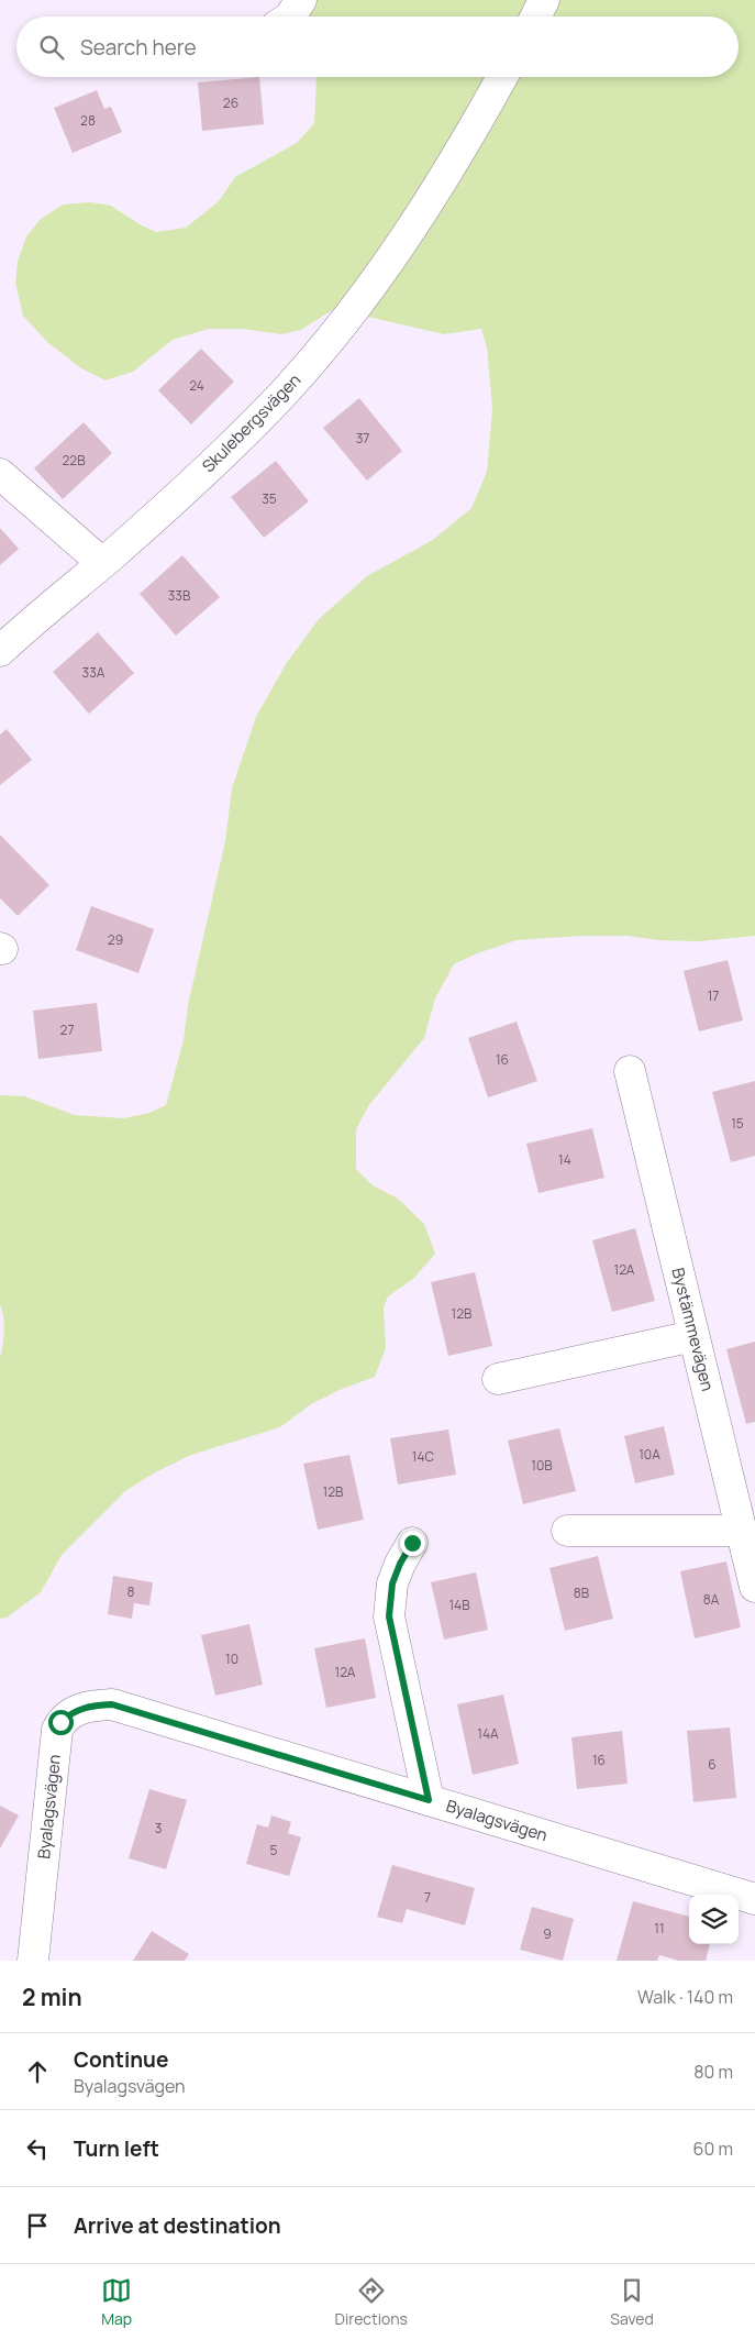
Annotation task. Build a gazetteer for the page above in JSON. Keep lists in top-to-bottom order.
{
  "streets": {
    "street": ["Skulebergsvägen", "Bystämmevägen", "Byalagsvägen"]
  },
  "house_numbers": [
    "26",
    "28",
    "24",
    "37",
    "22B",
    "35",
    "33B",
    "33A",
    "29",
    "17",
    "27",
    "16",
    "15",
    "14",
    "12A",
    "12B",
    "10A",
    "14C",
    "10B",
    "12B",
    "8",
    "8B",
    "8A",
    "14B",
    "10",
    "12A",
    "14A",
    "16",
    "6",
    "3",
    "5",
    "7",
    "11",
    "9"
  ],
  "page": {
    "search": "Search here",
    "heading": ["2 min", "Walk · 140 m"],
    "list": [
      ["Continue", "Byalagsvägen", "80 m"],
      ["Turn left", "60 m"],
      "Arrive at destination"
    ],
    "nav": ["Map", "Directions", "Saved"]
  }
}
